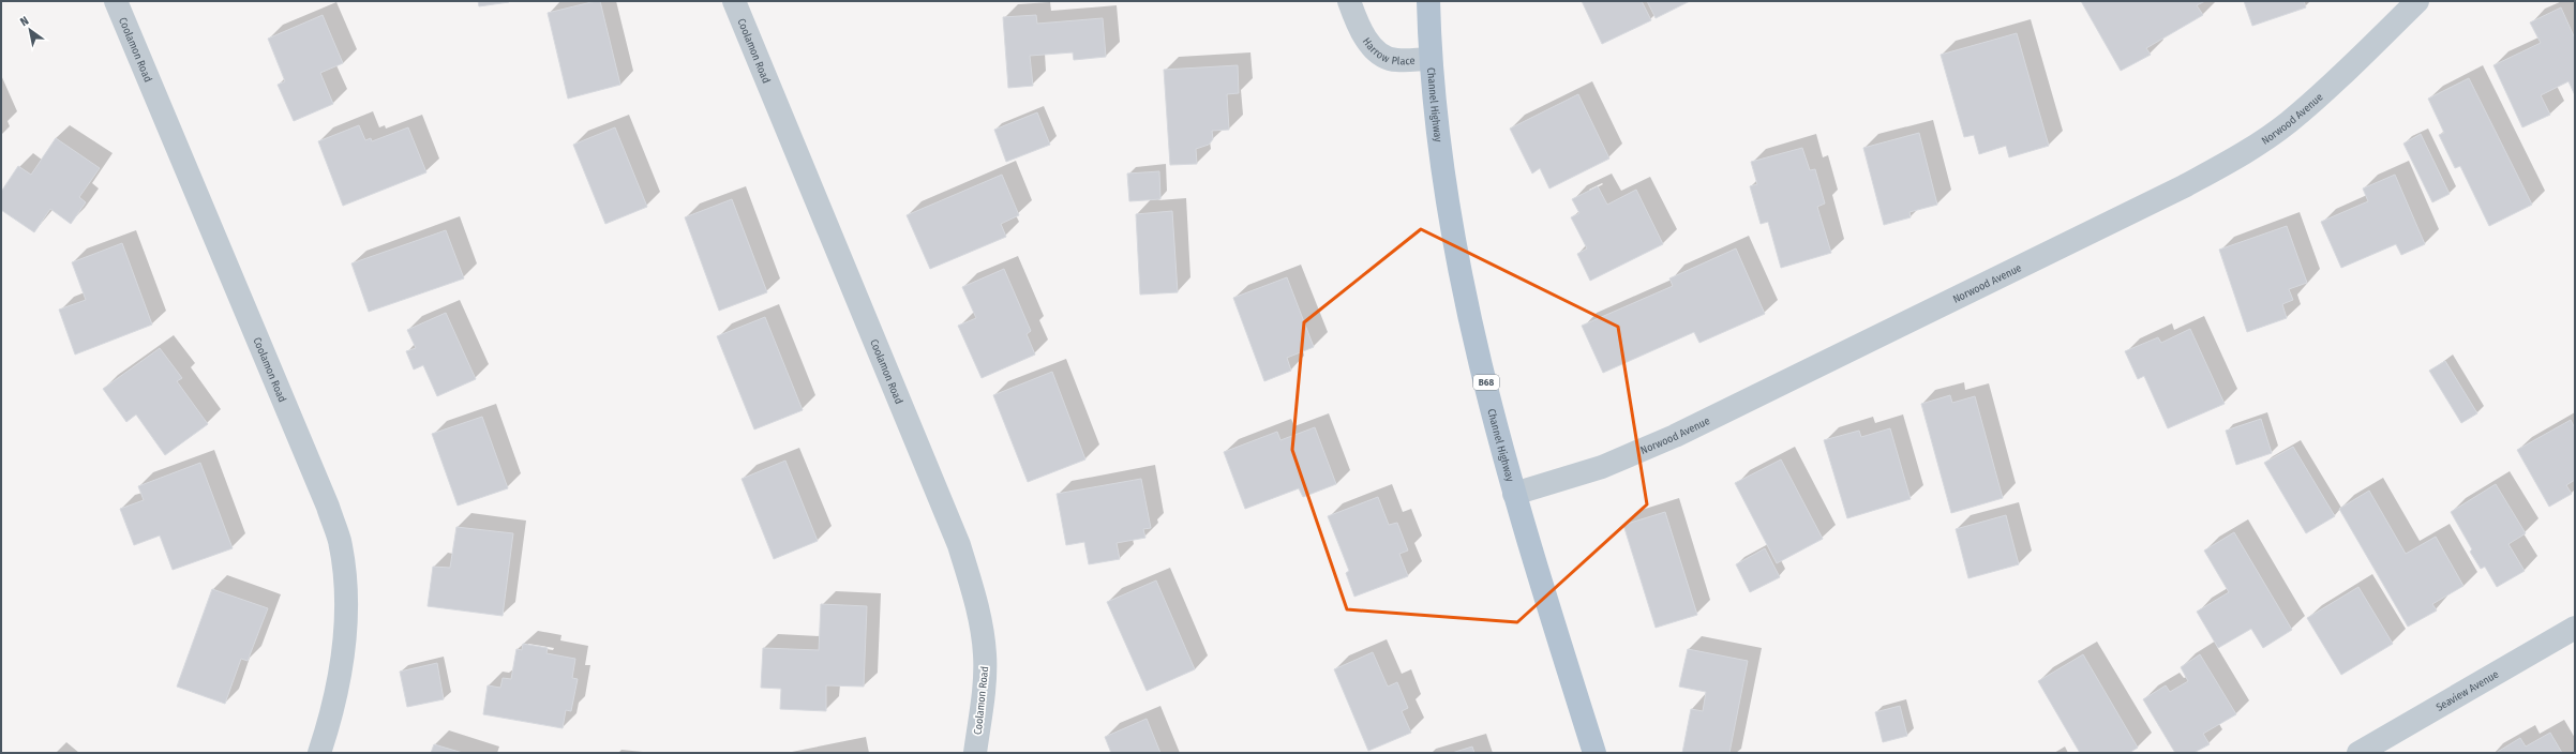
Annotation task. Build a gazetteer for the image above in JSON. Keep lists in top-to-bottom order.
{
  "streets": {
    "main road": ["Channel Highway", "B68"],
    "street": [
      "Harrow Place",
      "Coolamon Road",
      "Norwood Avenue",
      "Seaview Avenue"
    ]
  },
  "crossings": [
    ["Harrow Place", "Channel Highway"],
    ["Channel Highway", "Norwood Avenue"]
  ],
  "north": "top left"
}
